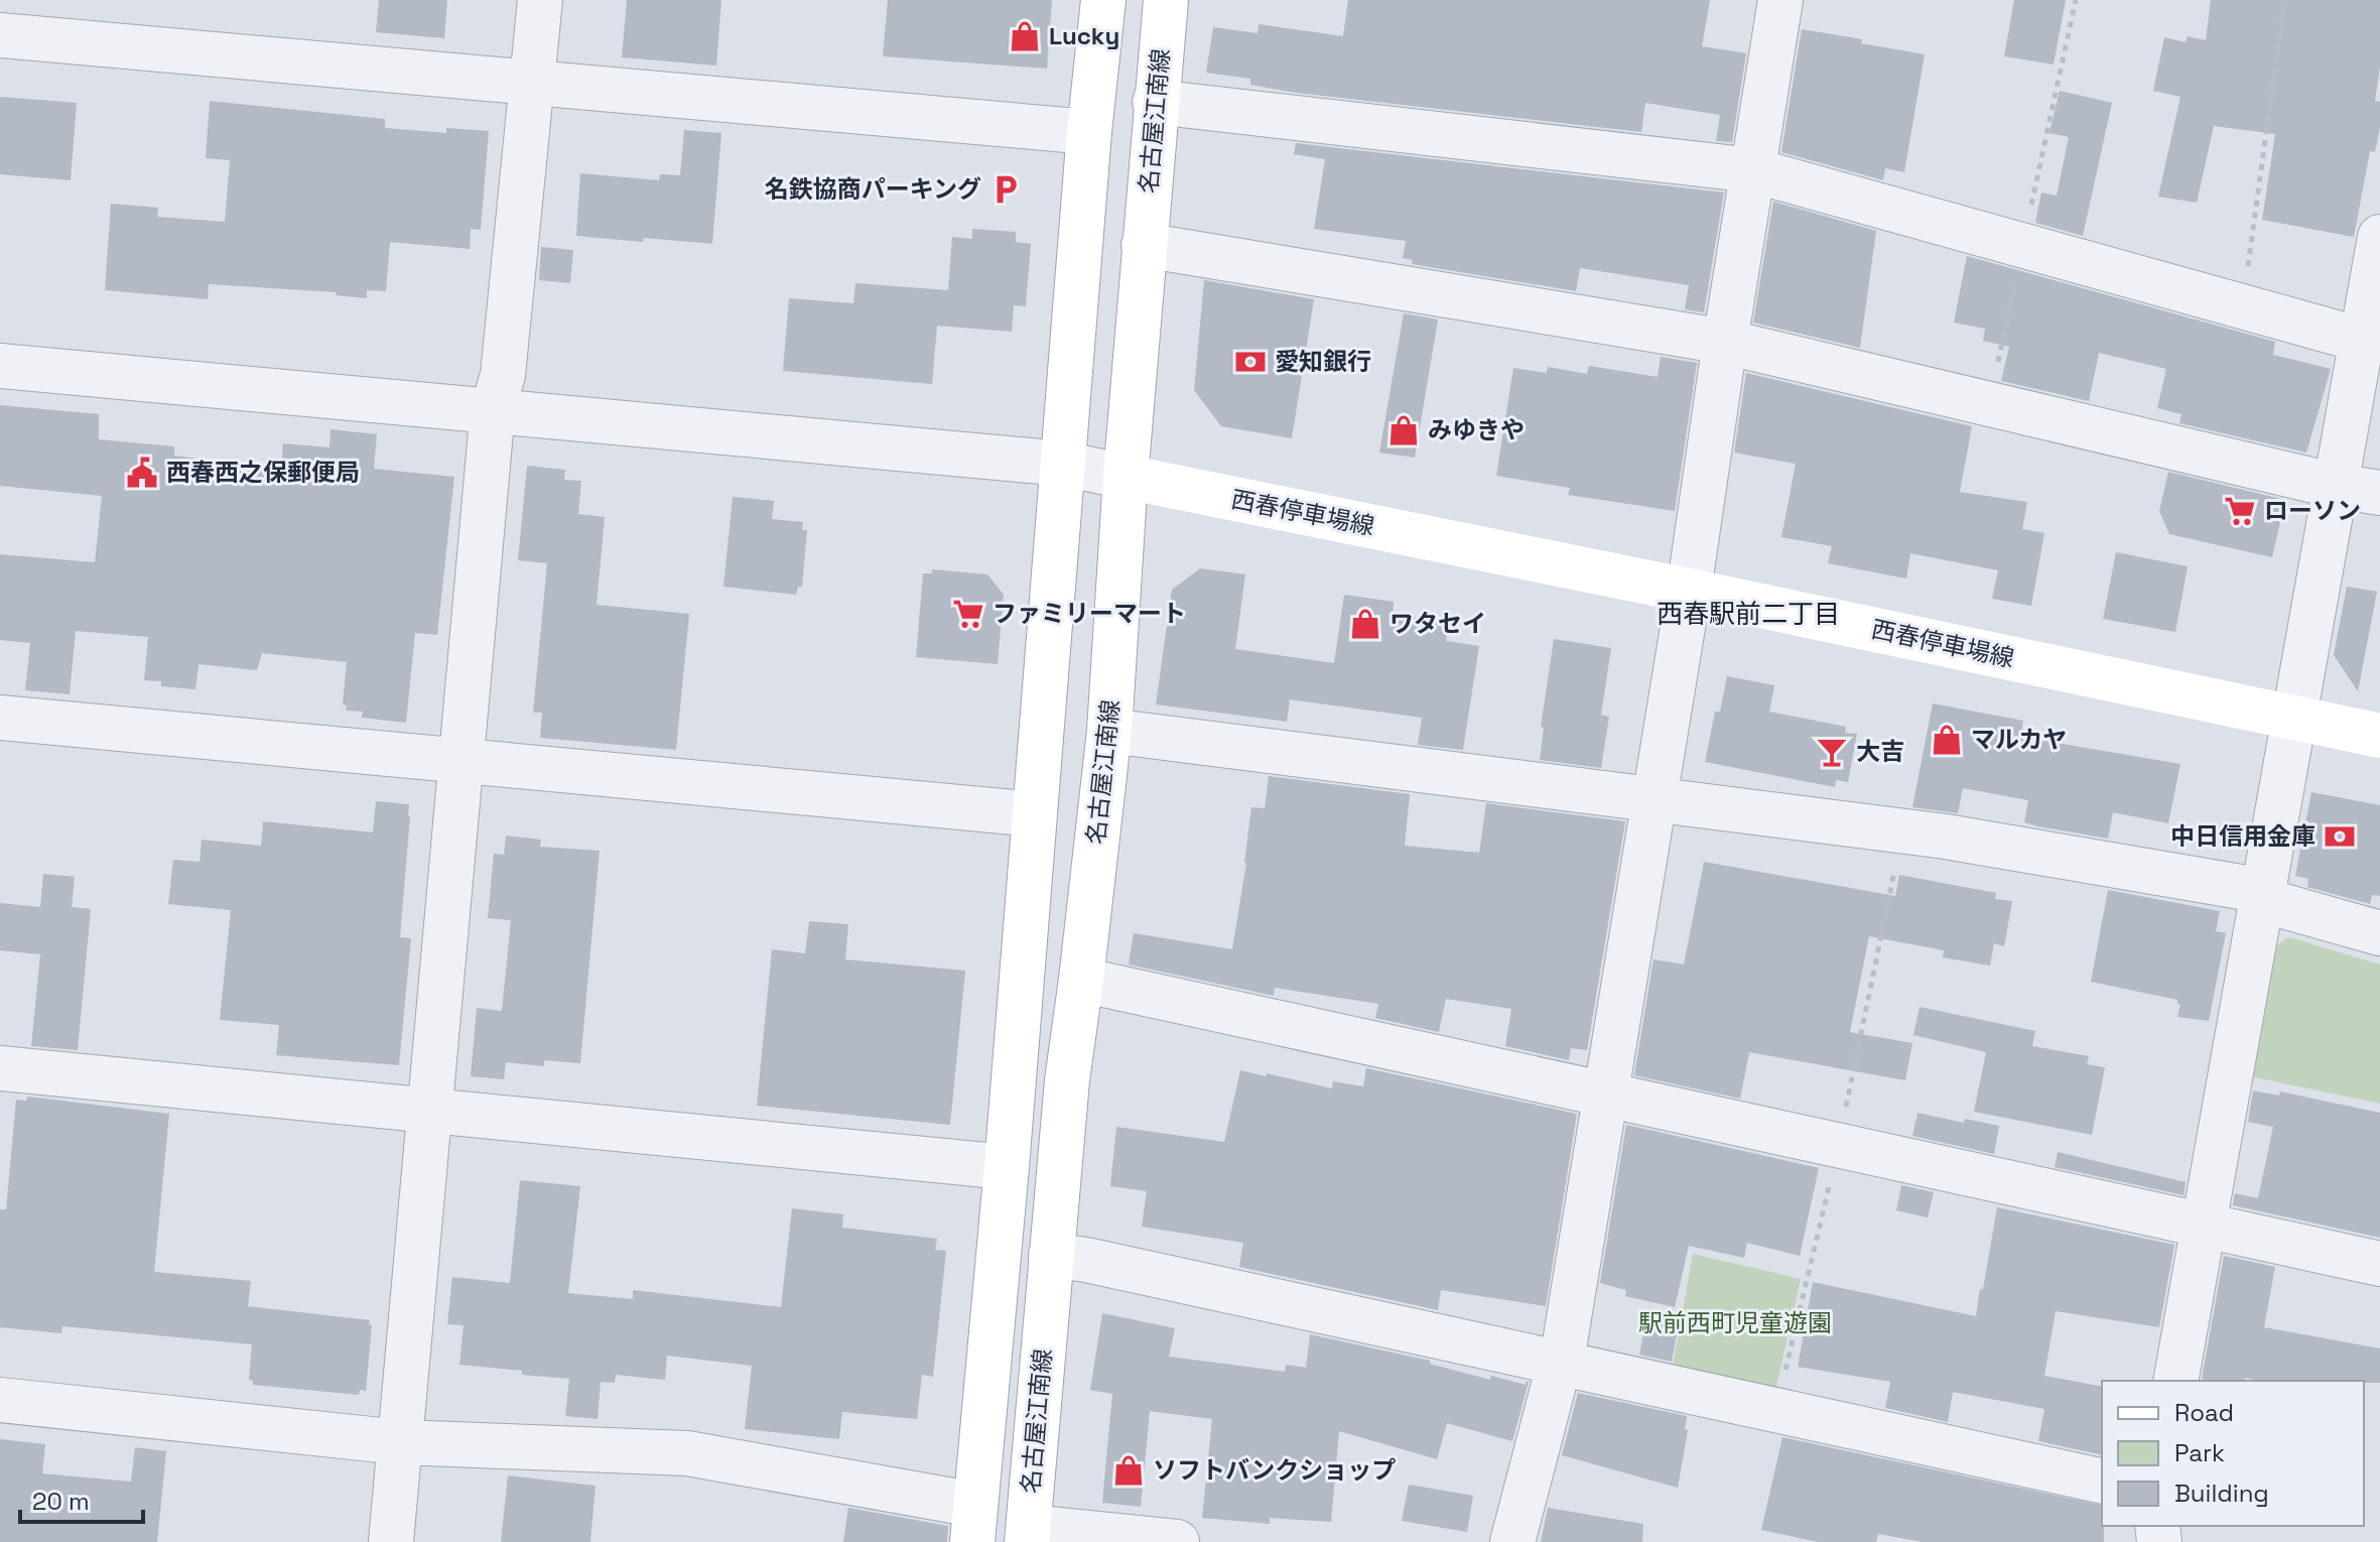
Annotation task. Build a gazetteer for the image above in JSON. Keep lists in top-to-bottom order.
{
  "streets": {
    "main road": ["名古屋江南線", "西春停車場線"]
  },
  "crossings": [
    ["名古屋江南線", "西春停車場線"]
  ],
  "districts": ["西春駅前二丁目"],
  "parks": ["駅前西町児童遊園"],
  "places": {
    "shop": [
      "Lucky",
      "みゆきや",
      "ワタセイ",
      "マルカヤ",
      "ソフトバンクショップ"
    ],
    "parking": ["名鉄協商パーキング"],
    "bank": ["愛知銀行", "中日信用金庫"],
    "public building": ["西春西之保郵便局"],
    "supermarket": ["ローソン", "ファミリーマート"],
    "bar": ["大吉"]
  },
  "legend": ["Road", "Park", "Building"],
  "scale_bar": "20 m"
}
